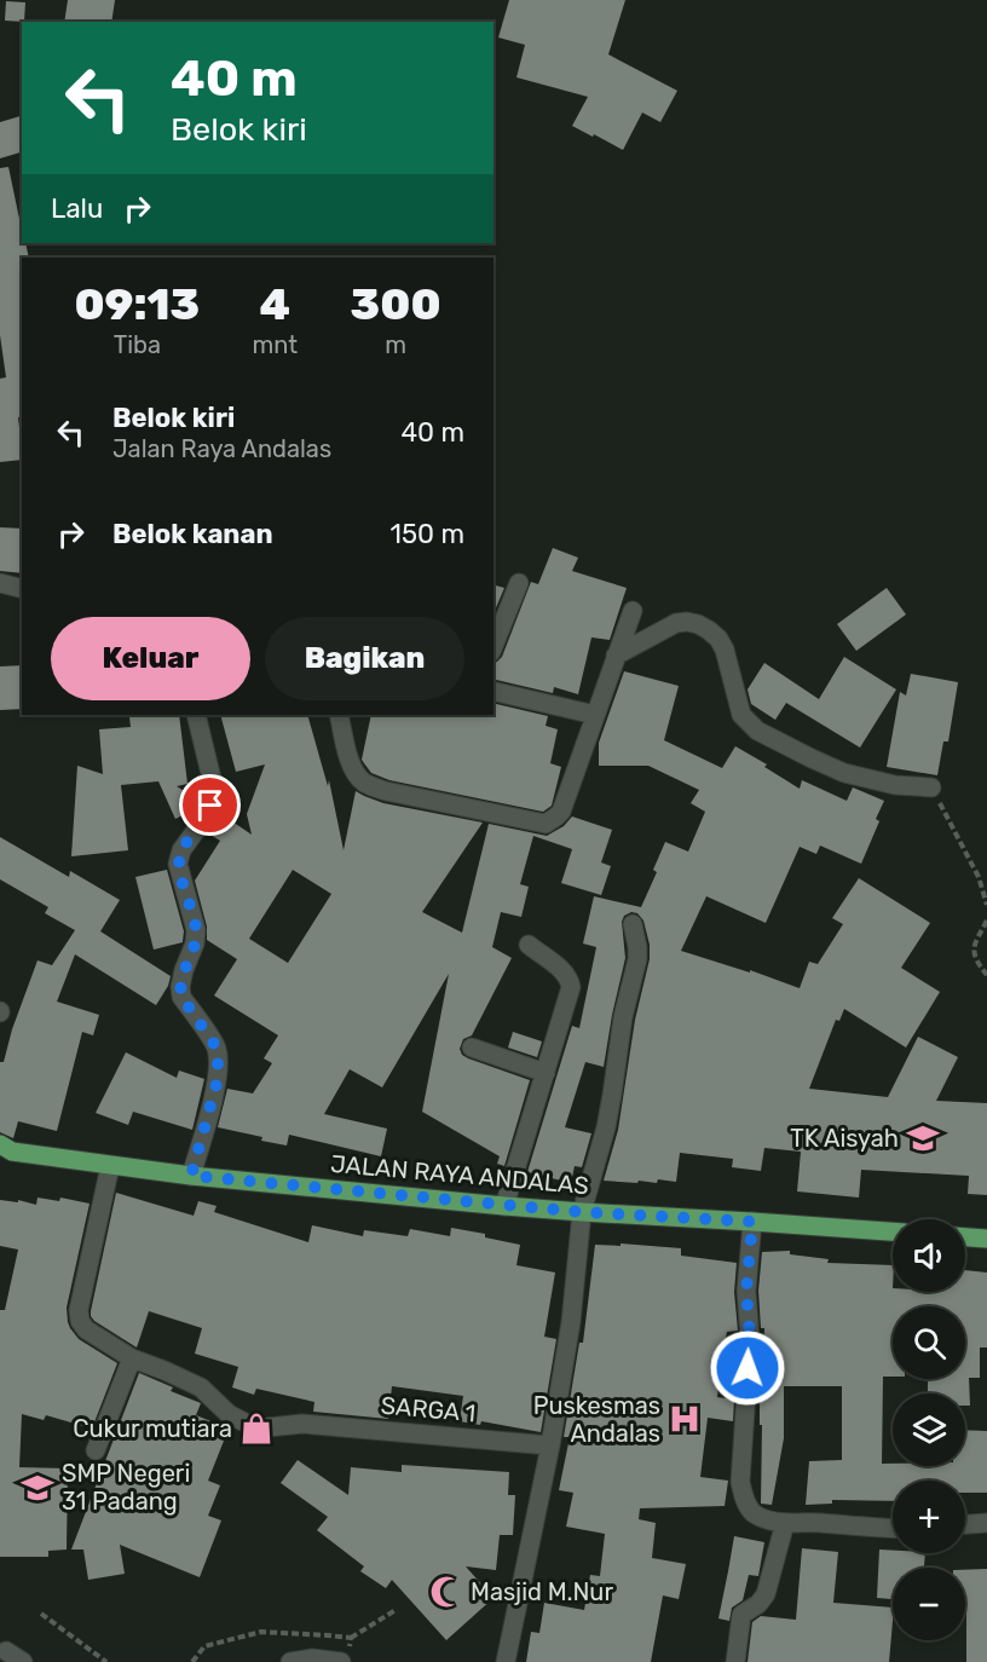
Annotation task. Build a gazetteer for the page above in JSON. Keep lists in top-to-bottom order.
{
  "streets": {
    "main road": ["JALAN RAYA ANDALAS"],
    "street": ["SARGA 1"]
  },
  "crossings": [
    ["JALAN RAYA ANDALAS", "SARGA 1"]
  ],
  "places": {
    "school or university": ["TK Aisyah", "SMP Negeri 31 Padang"],
    "hospital": ["Puskesmas Andalas"],
    "shop": ["Cukur mutiara"],
    "mosque": ["Masjid M.Nur"]
  },
  "page": {
    "turn": ["40 m", "Belok kiri"],
    "then": "Lalu",
    "eta": [
      "09:13",
      "Tiba",
      "4",
      "mnt",
      "300",
      "m"
    ],
    "list": [
      {
        "name": "Belok kiri",
        "note": "Jalan Raya Andalas",
        "value": "40 m"
      },
      {
        "name": "Belok kanan",
        "value": "150 m"
      }
    ],
    "buttons": ["Keluar", "Bagikan"],
    "map_buttons": ["+", "−"]
  }
}
